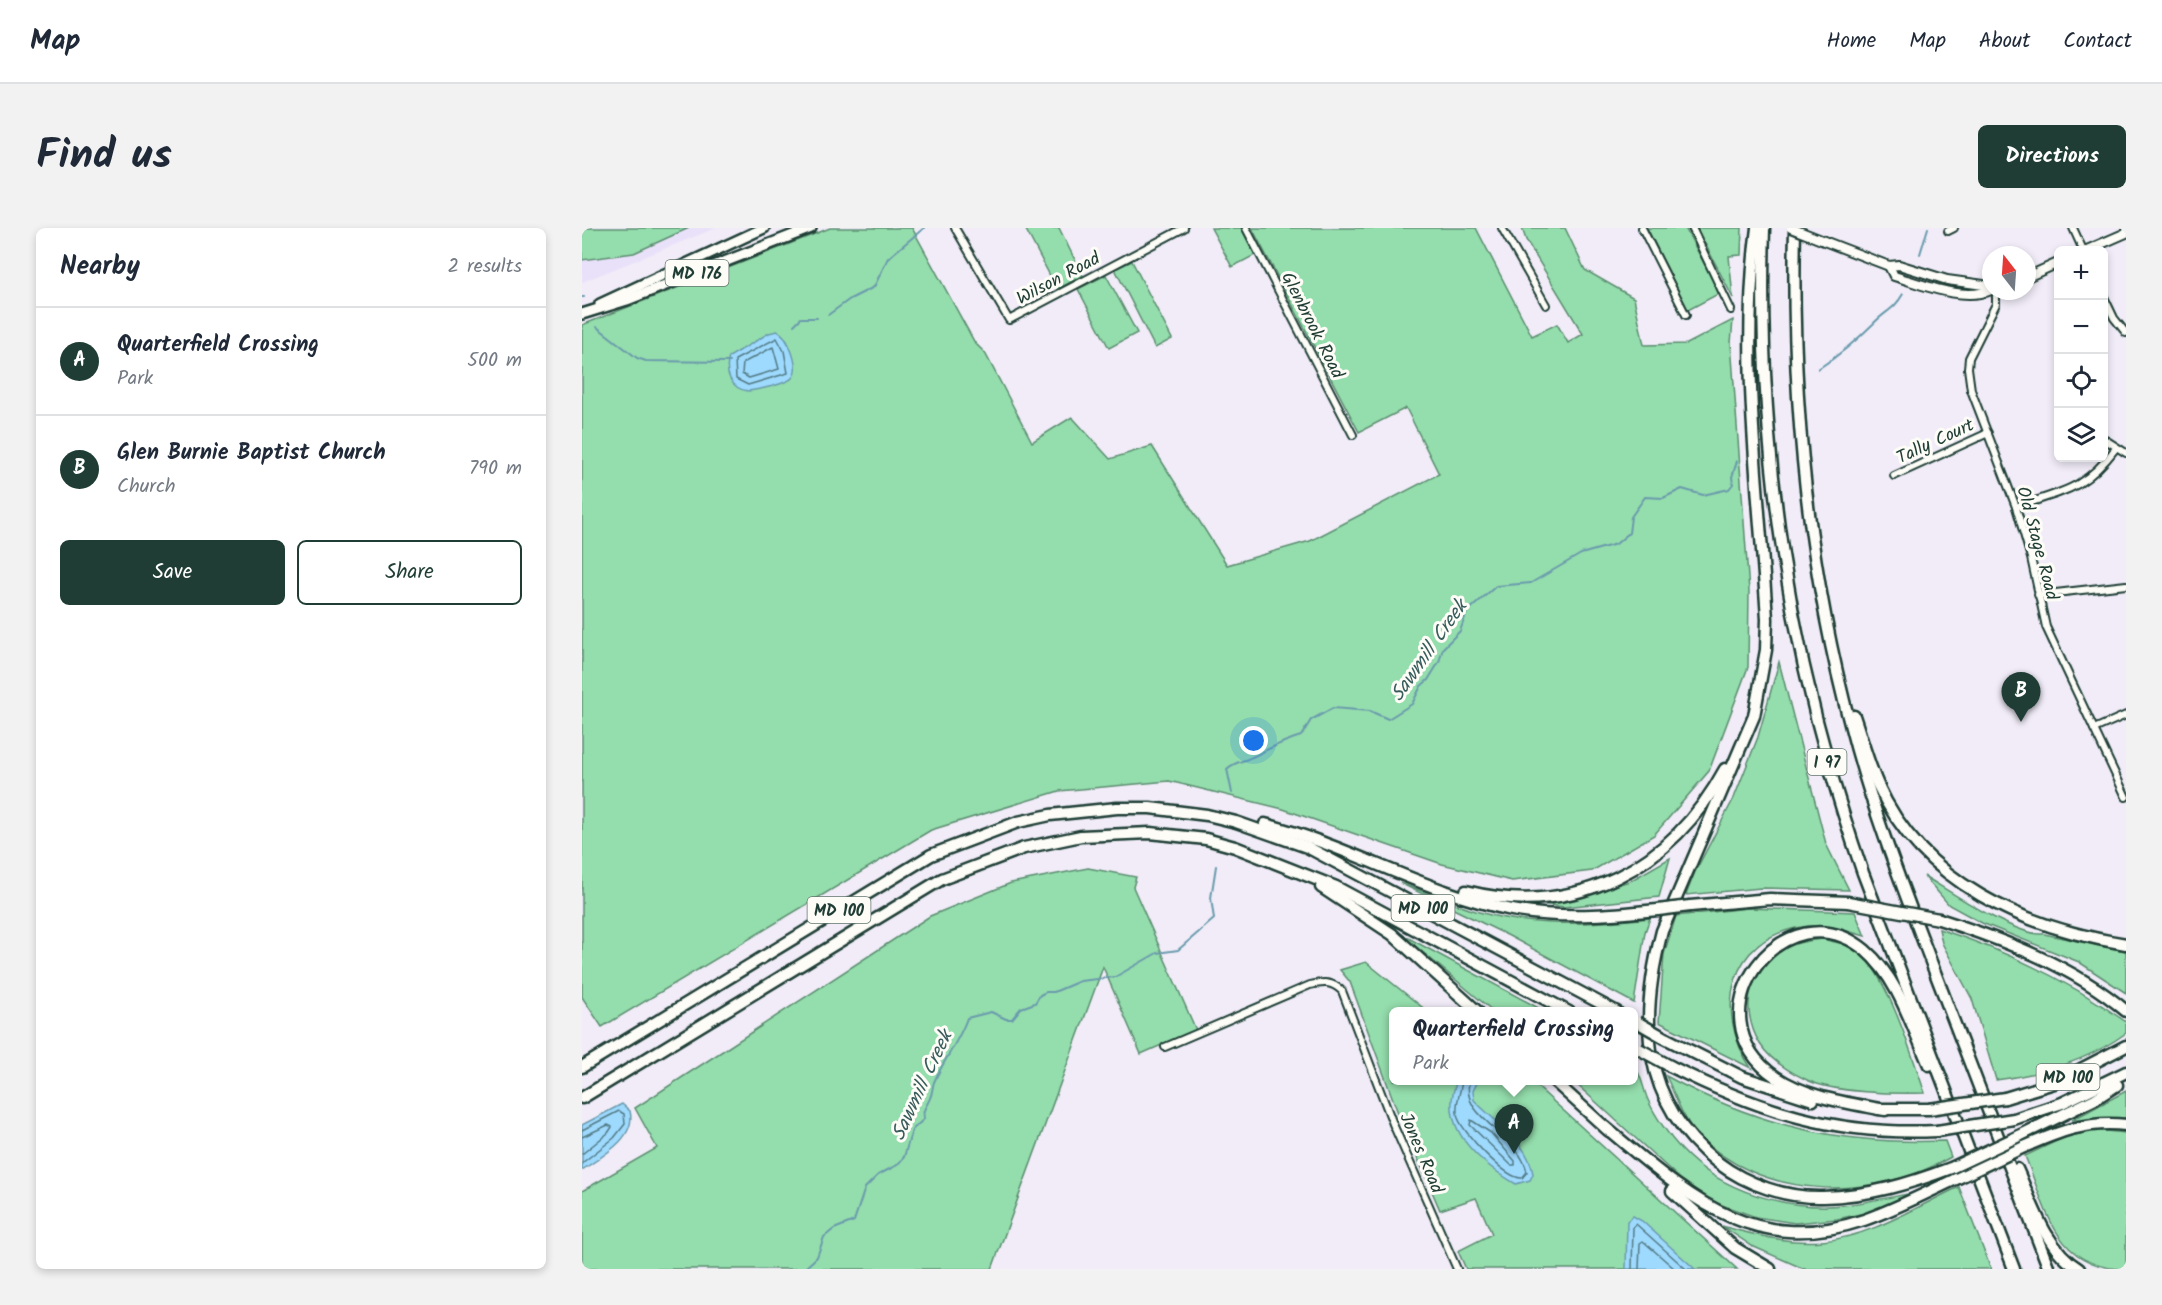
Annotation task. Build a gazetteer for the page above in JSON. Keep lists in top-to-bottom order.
{
  "streets": {
    "highway": ["I 97", "MD 100"],
    "main road": ["MD 176"],
    "street": [
      "Wilson Road",
      "Glenbrook Road",
      "Tally Court",
      "Old Stage Road",
      "Jones Road"
    ]
  },
  "crossings": [
    ["Tally Court", "Old Stage Road"]
  ],
  "water": ["Sawmill Creek"],
  "north": "top",
  "page": {
    "header": "Map",
    "nav": [
      "Home",
      "Map",
      "About",
      "Contact"
    ],
    "title": "Find us",
    "buttons": [
      "Directions",
      ["Save", "Share"]
    ],
    "heading": ["Nearby", "2 results"],
    "map_buttons": ["+", "−"],
    "list": [
      {
        "mark": "A",
        "name": "Quarterfield Crossing",
        "note": "Park",
        "value": "500 m"
      },
      {
        "mark": "B",
        "name": "Glen Burnie Baptist Church",
        "note": "Church",
        "value": "790 m"
      }
    ],
    "pins": ["B", "A"],
    "popup": ["Quarterfield Crossing", "Park"]
  }
}
